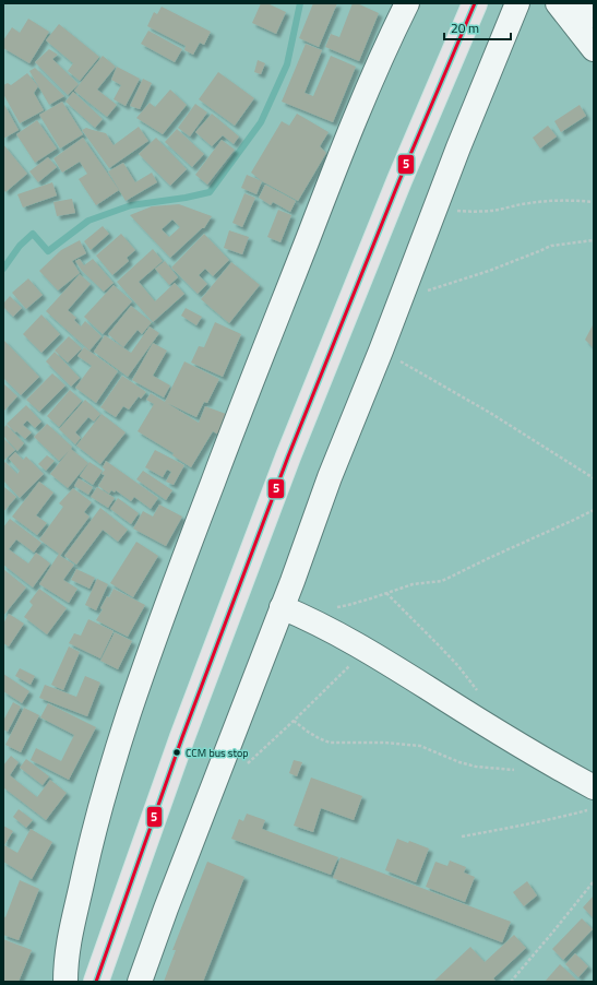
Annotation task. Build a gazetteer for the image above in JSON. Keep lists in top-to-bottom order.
{
  "places": ["CCM bus stop"],
  "lines": ["transit line 5"],
  "scale_bar": "20 m"
}
